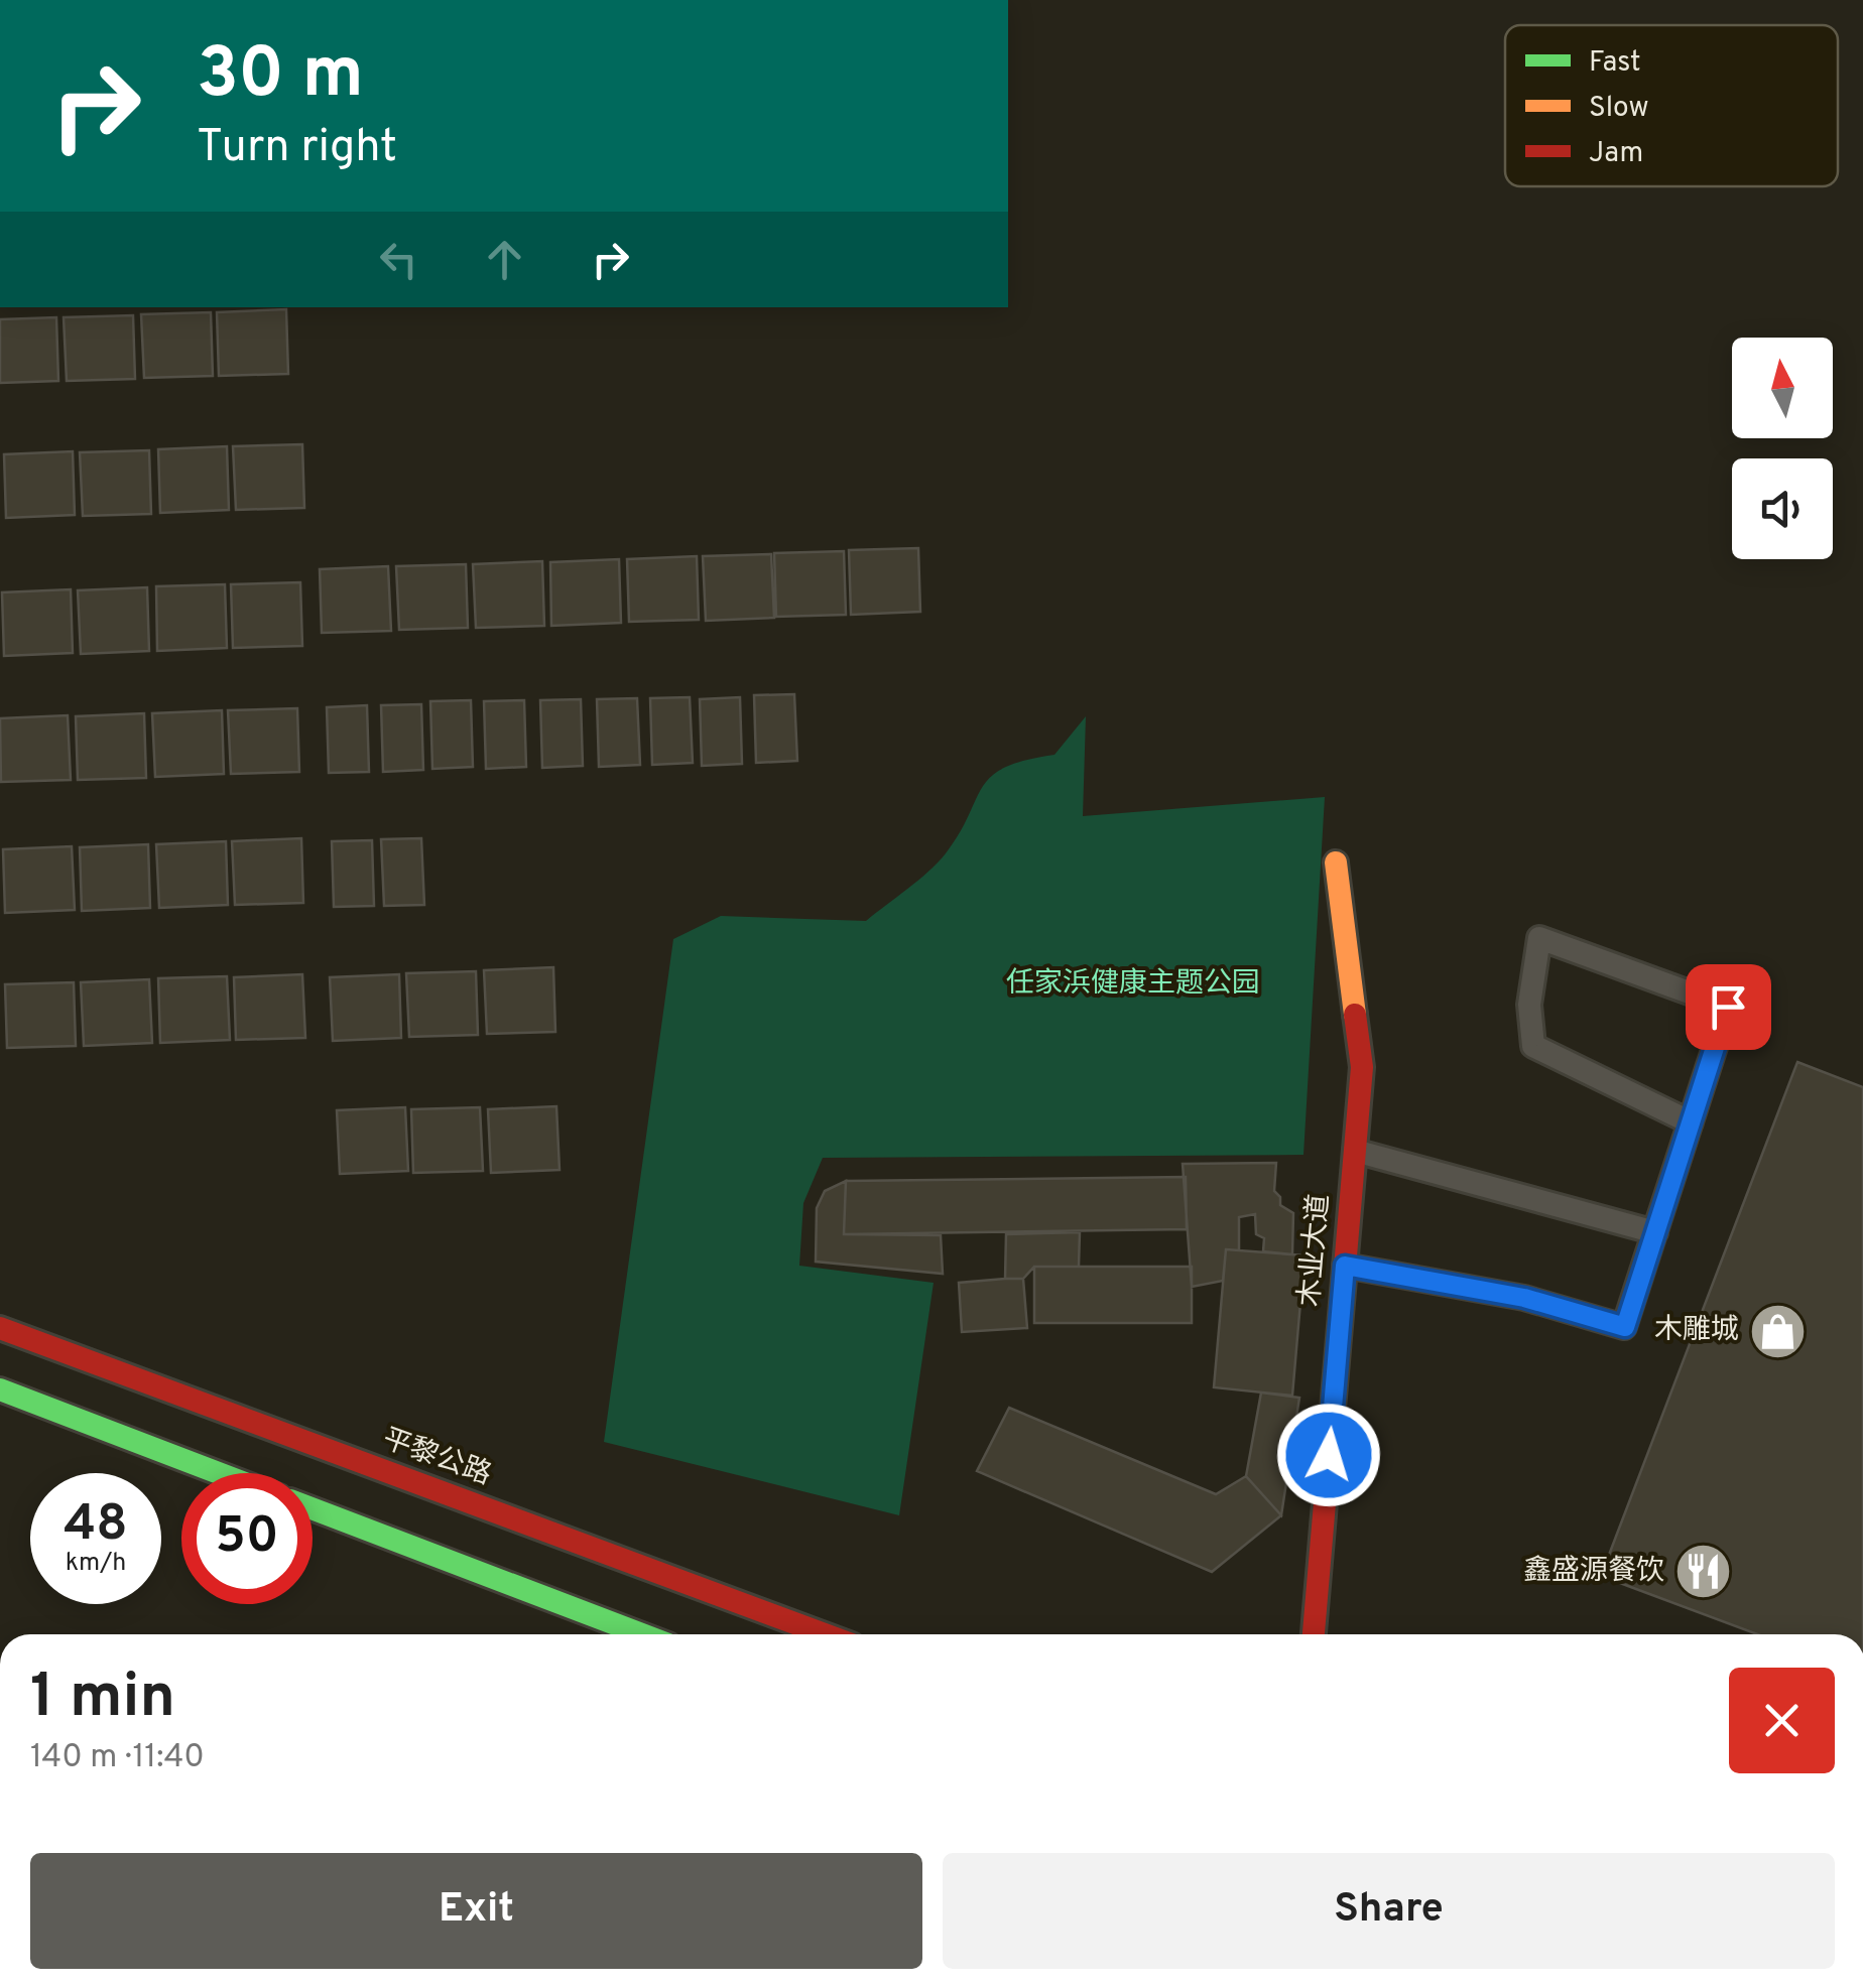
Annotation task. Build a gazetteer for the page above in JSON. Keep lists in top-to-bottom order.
{
  "streets": {
    "main road": ["木业大道", "平黎公路"]
  },
  "parks": ["任家浜健康主题公园"],
  "places": {
    "shop": ["木雕城"],
    "restaurant": ["鑫盛源餐饮"]
  },
  "legend": ["Fast", "Slow", "Jam"],
  "north": "top",
  "page": {
    "turn": ["30 m", "Turn right"],
    "speed": "48 km/h",
    "limit": "50",
    "heading": ["1 min", "140 m · 11:40"],
    "buttons": ["Exit", "Share"]
  }
}
